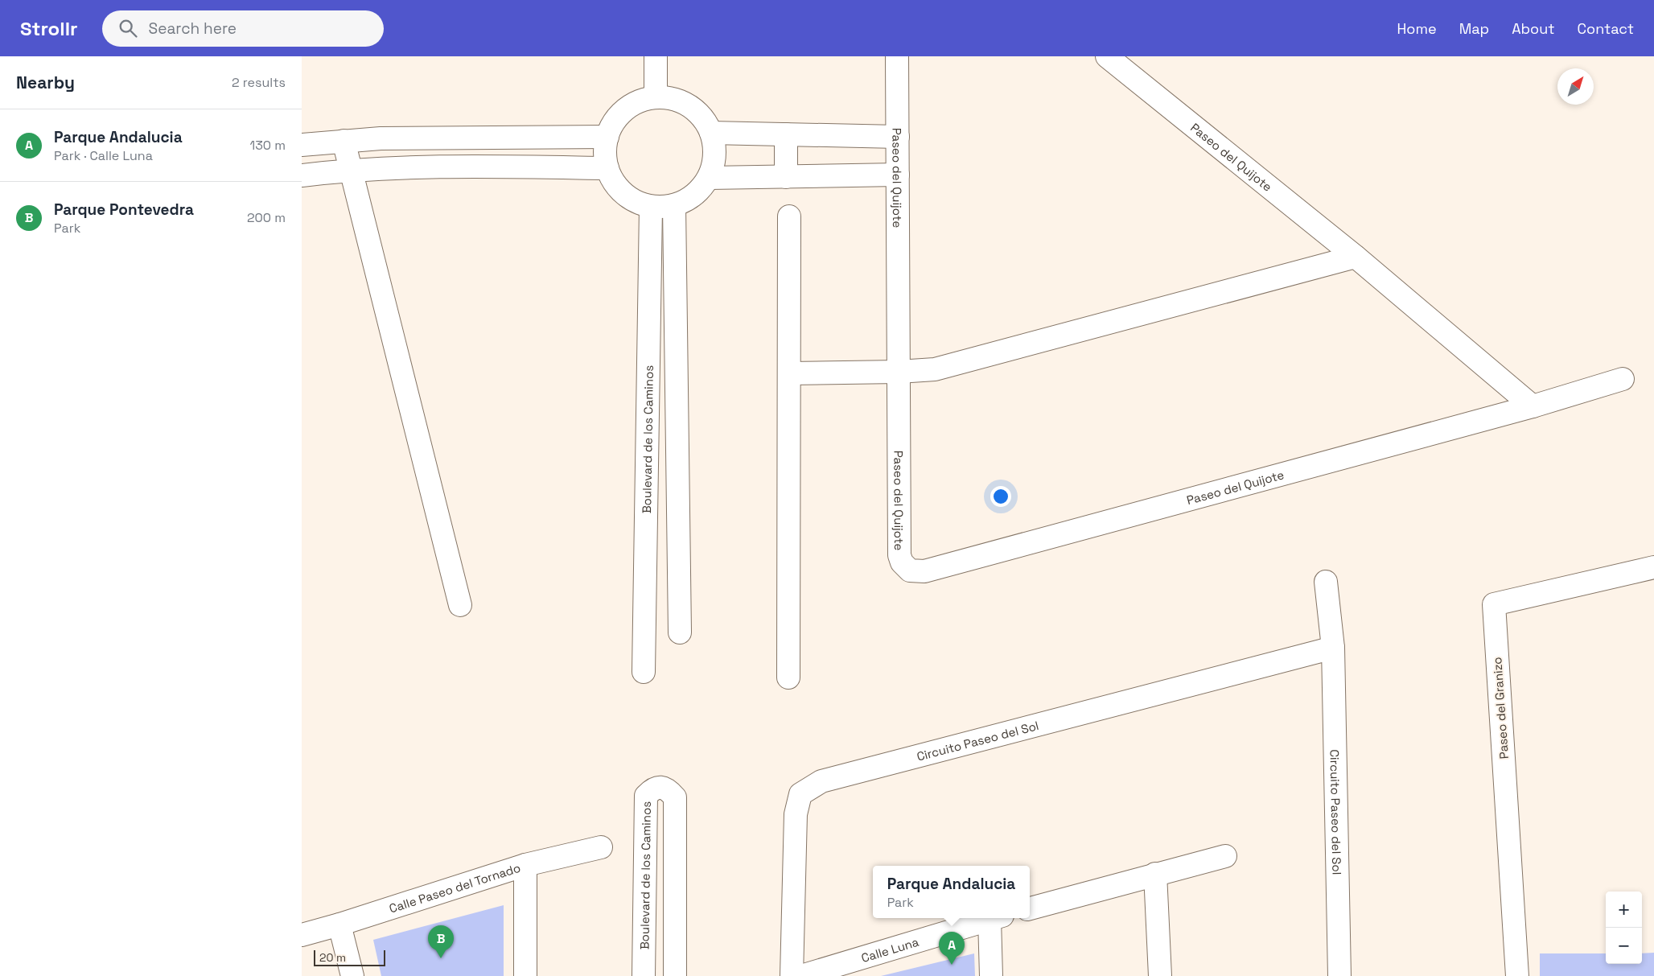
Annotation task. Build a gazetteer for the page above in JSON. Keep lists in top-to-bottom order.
{
  "streets": {
    "street": [
      "Paseo del Quijote",
      "Boulevard de los Caminos",
      "Paseo del Granizo",
      "Circuito Paseo del Sol",
      "Calle Paseo del Tornado",
      "Calle Luna"
    ]
  },
  "scale_bar": "20 m",
  "north": "top right",
  "page": {
    "header": "Strollr",
    "search": "Search here",
    "nav": [
      "Home",
      "Map",
      "About",
      "Contact"
    ],
    "heading": ["Nearby", "2 results"],
    "list": [
      {
        "mark": "A",
        "name": "Parque Andalucia",
        "note": "Park · Calle Luna",
        "value": "130 m"
      },
      {
        "mark": "B",
        "name": "Parque Pontevedra",
        "note": "Park",
        "value": "200 m"
      }
    ],
    "popup": ["Parque Andalucia", "Park"],
    "map_buttons": ["+", "−"],
    "pins": ["B", "A"],
    "scale": "20 m"
  }
}
